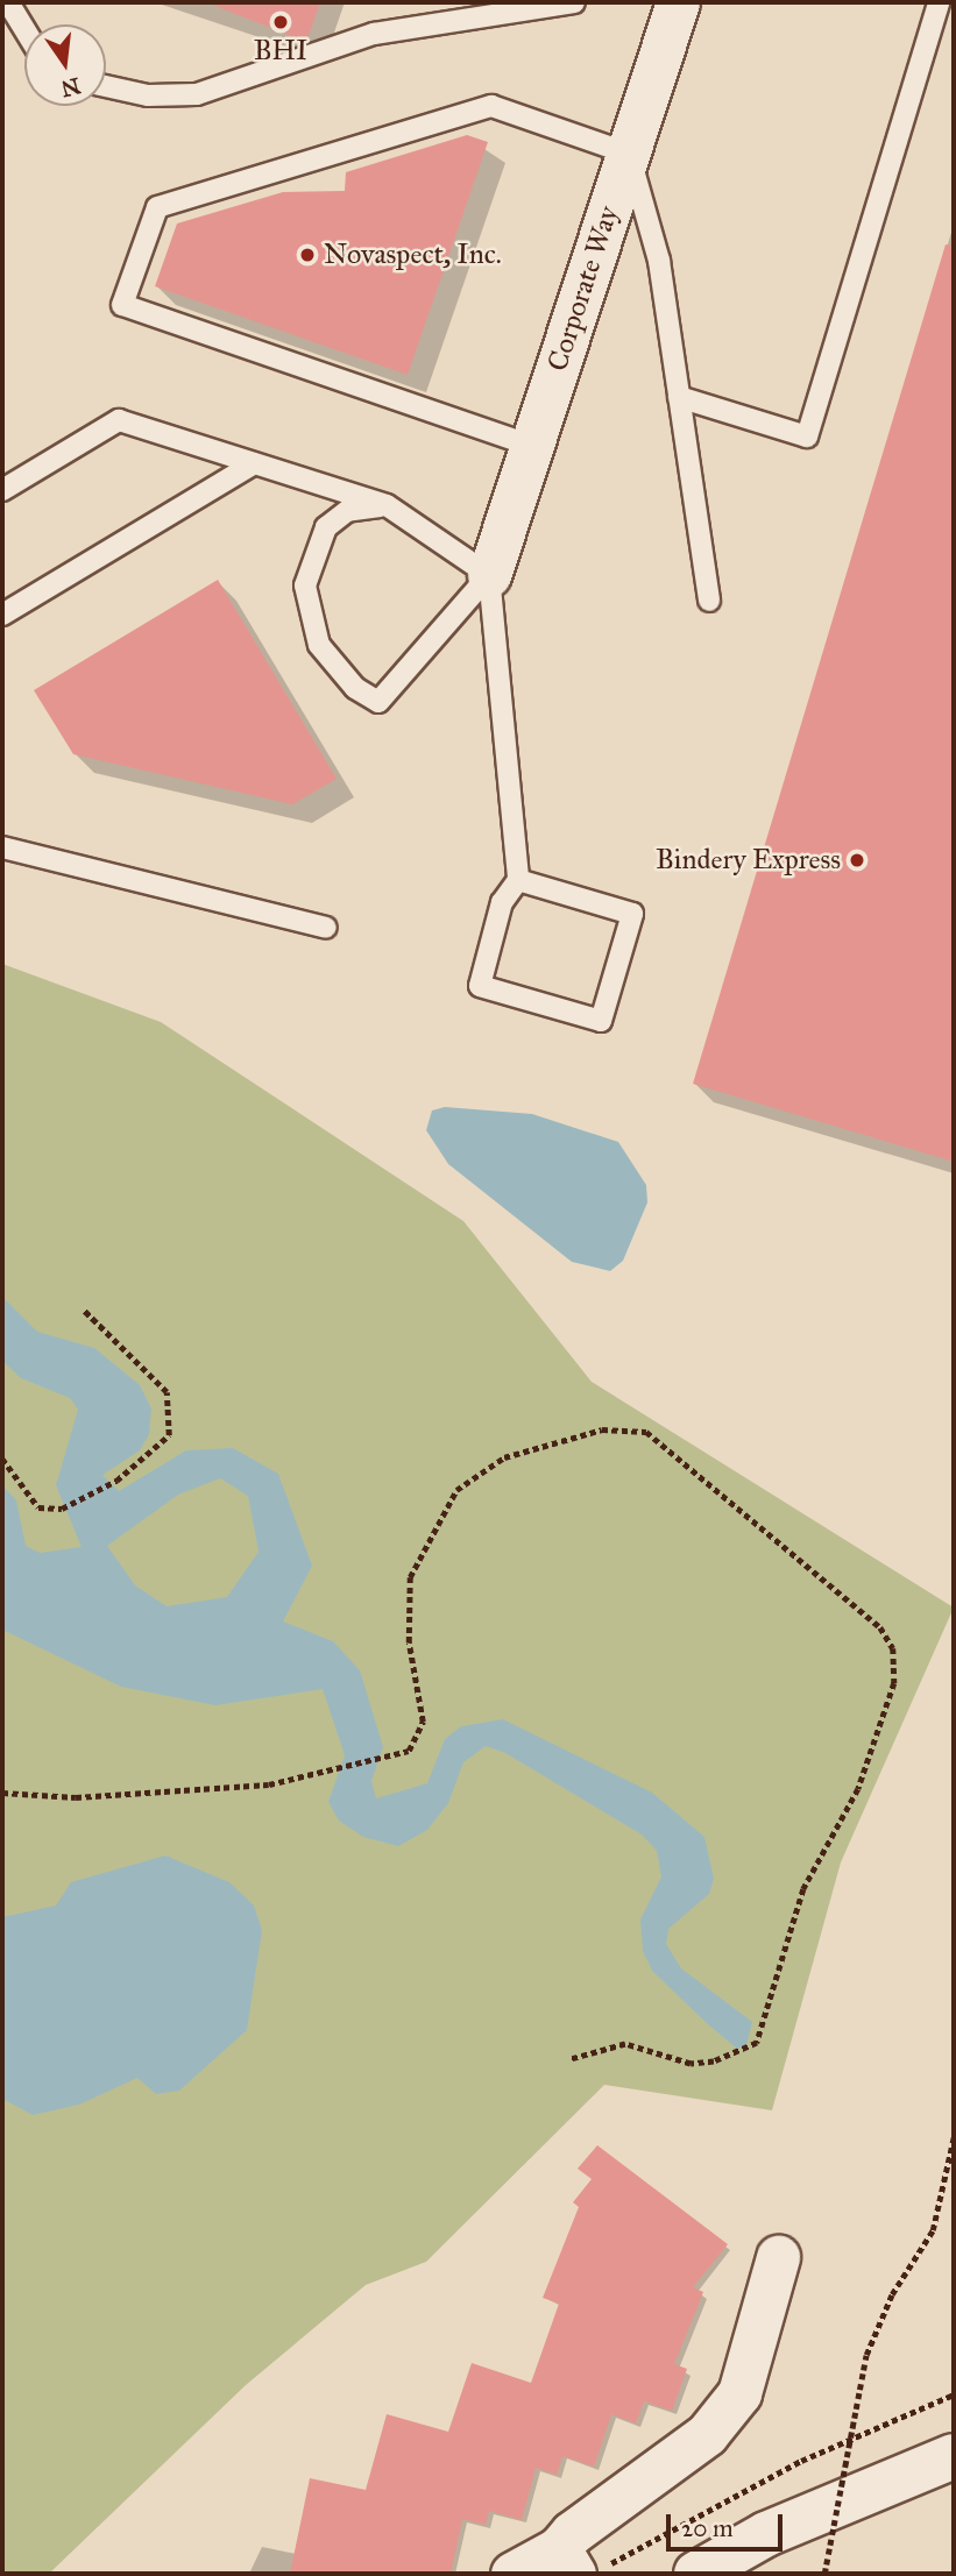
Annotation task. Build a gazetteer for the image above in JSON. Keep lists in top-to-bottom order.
{
  "streets": {
    "street": ["Corporate Way"]
  },
  "places": ["BHI", "Novaspect, Inc.", "Bindery Express"],
  "scale_bar": "20 m",
  "north": "bottom"
}
